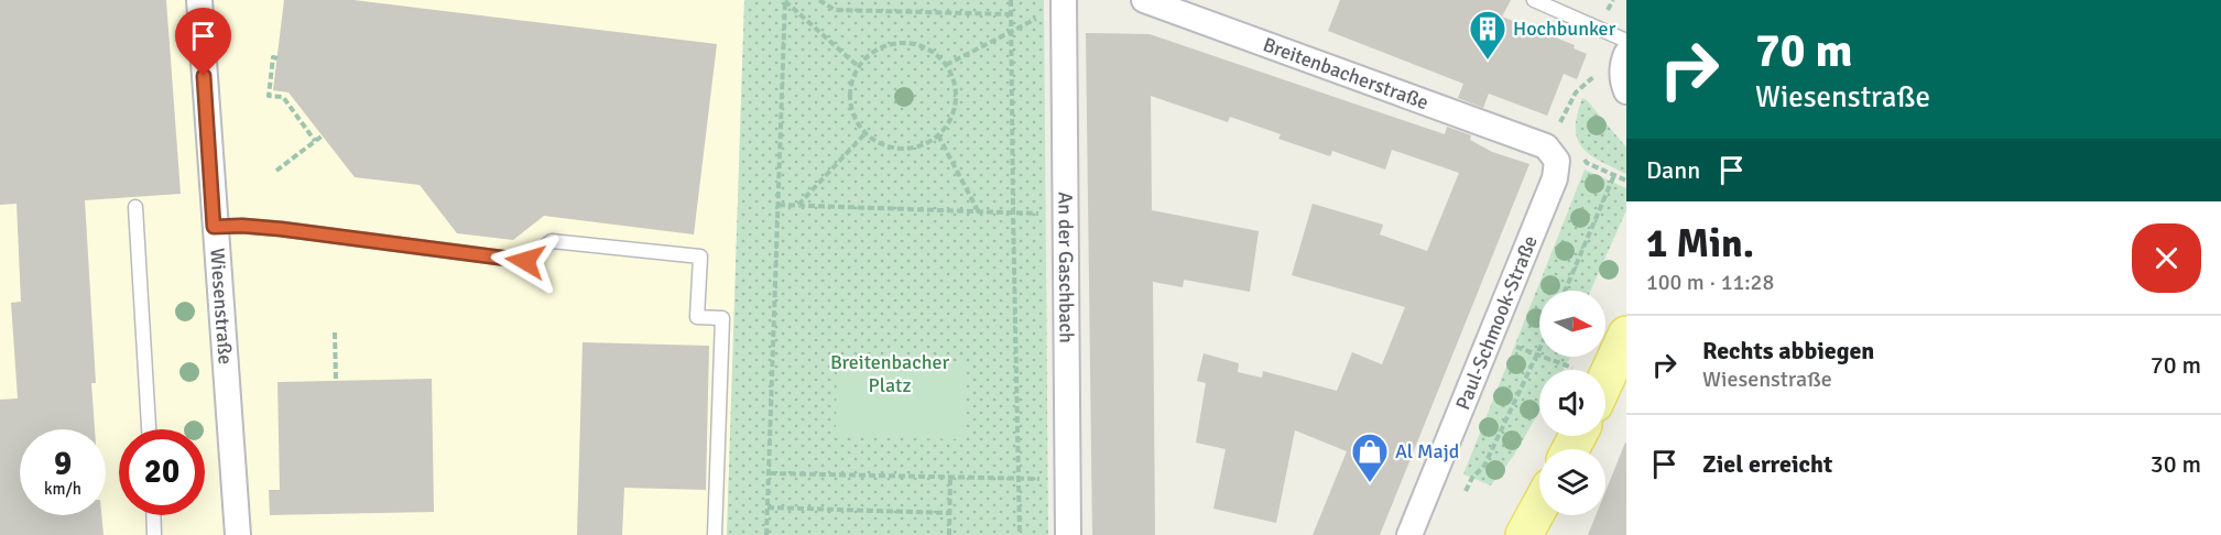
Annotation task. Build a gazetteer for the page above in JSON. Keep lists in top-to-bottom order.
{
  "streets": {
    "street": [
      "Breitenbacherstraße",
      "An der Gaschbach",
      "Wiesenstraße",
      "Paul-Schmook-Straße"
    ]
  },
  "crossings": [
    ["Breitenbacherstraße", "Paul-Schmook-Straße"]
  ],
  "parks": ["Breitenbacher Platz"],
  "places": {
    "building": ["Hochbunker"],
    "shop": ["Al Majd"]
  },
  "north": "right",
  "page": {
    "turn": ["70 m", "Wiesenstraße"],
    "then": "Dann",
    "heading": ["1 Min.", "100 m · 11:28"],
    "list": [
      {
        "name": "Rechts abbiegen",
        "note": "Wiesenstraße",
        "value": "70 m"
      },
      {
        "name": "Ziel erreicht",
        "value": "30 m"
      }
    ],
    "speed": "9 km/h",
    "limit": "20"
  }
}
